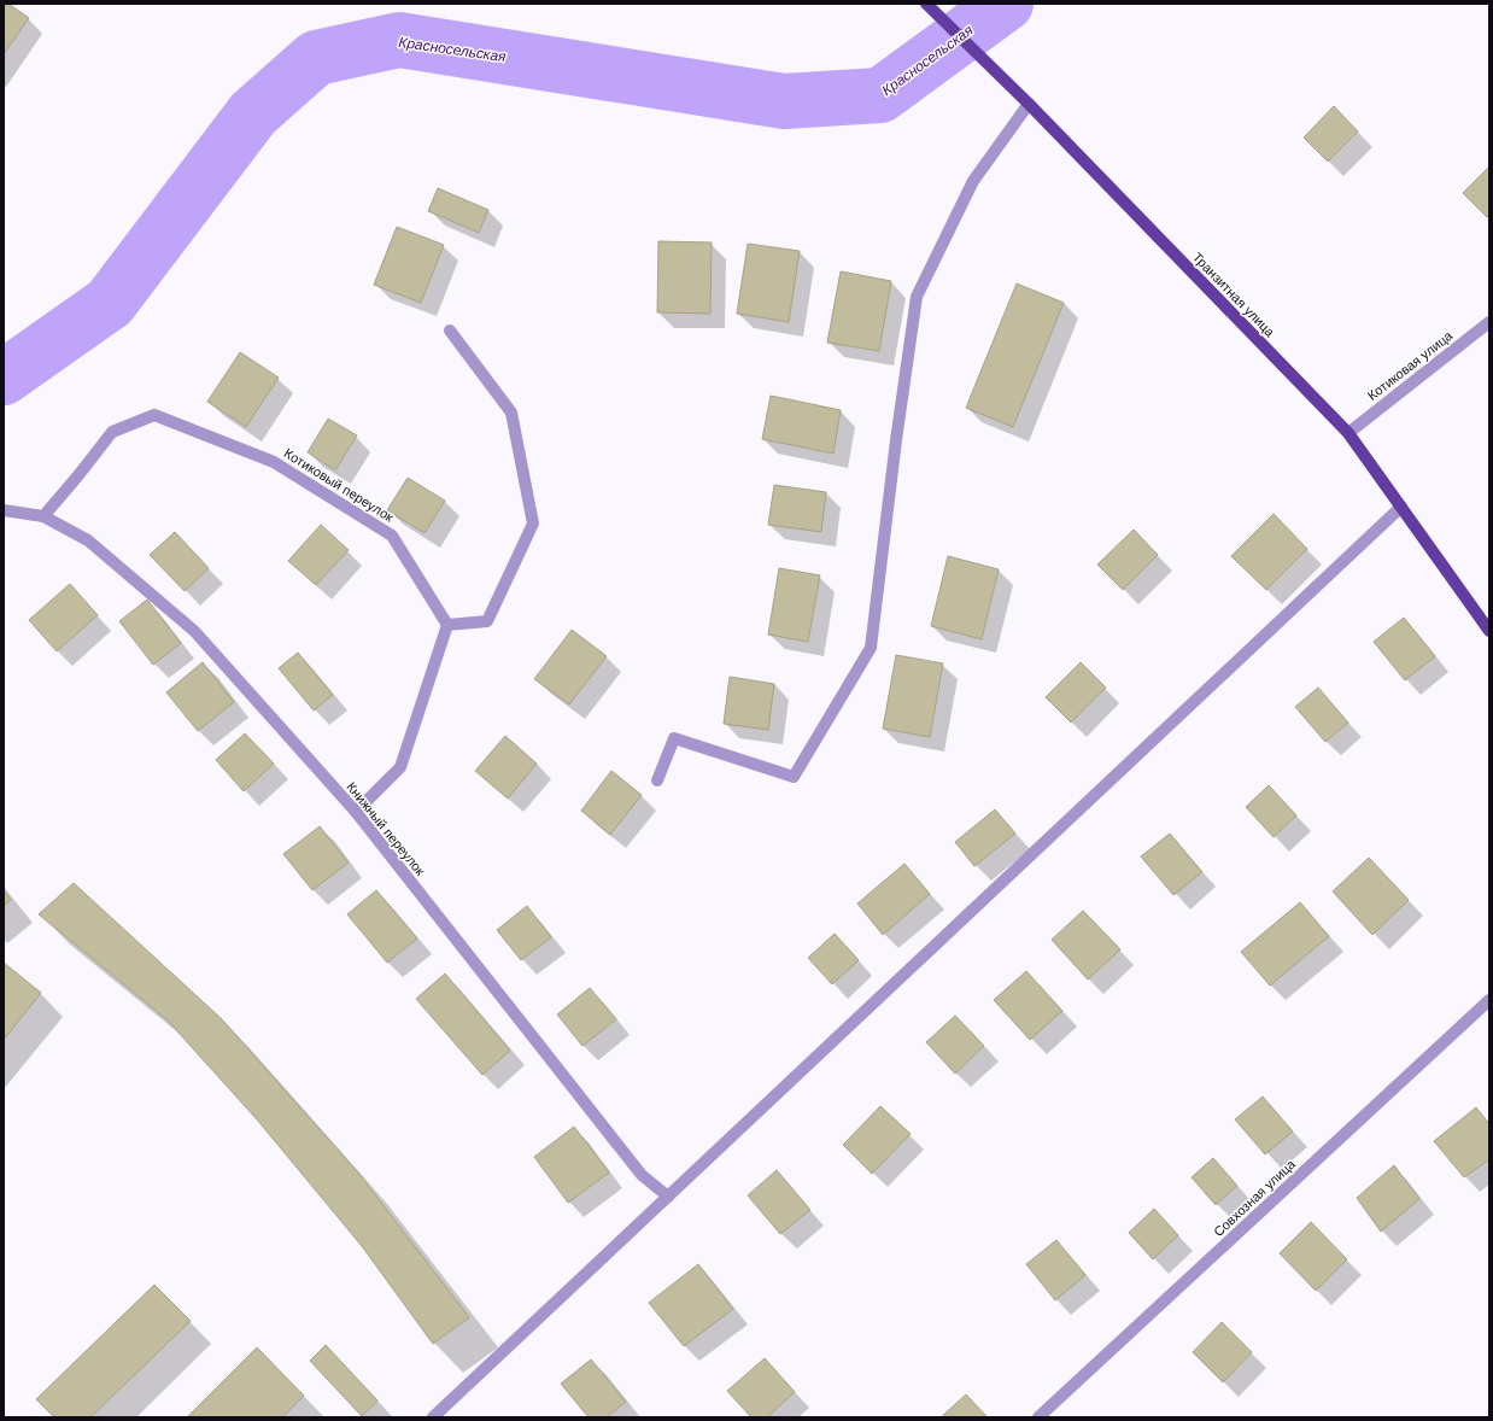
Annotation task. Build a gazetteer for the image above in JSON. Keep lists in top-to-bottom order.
{
  "streets": {
    "main road": ["Транзитная улица"],
    "street": [
      "Котиковая улица",
      "Котиковый переулок",
      "Книжный переулок",
      "Совхозная улица"
    ]
  },
  "crossings": [
    ["Транзитная улица", "Котиковая улица"],
    ["Котиковый переулок", "Книжный переулок"]
  ],
  "water": ["Красносельская"]
}
